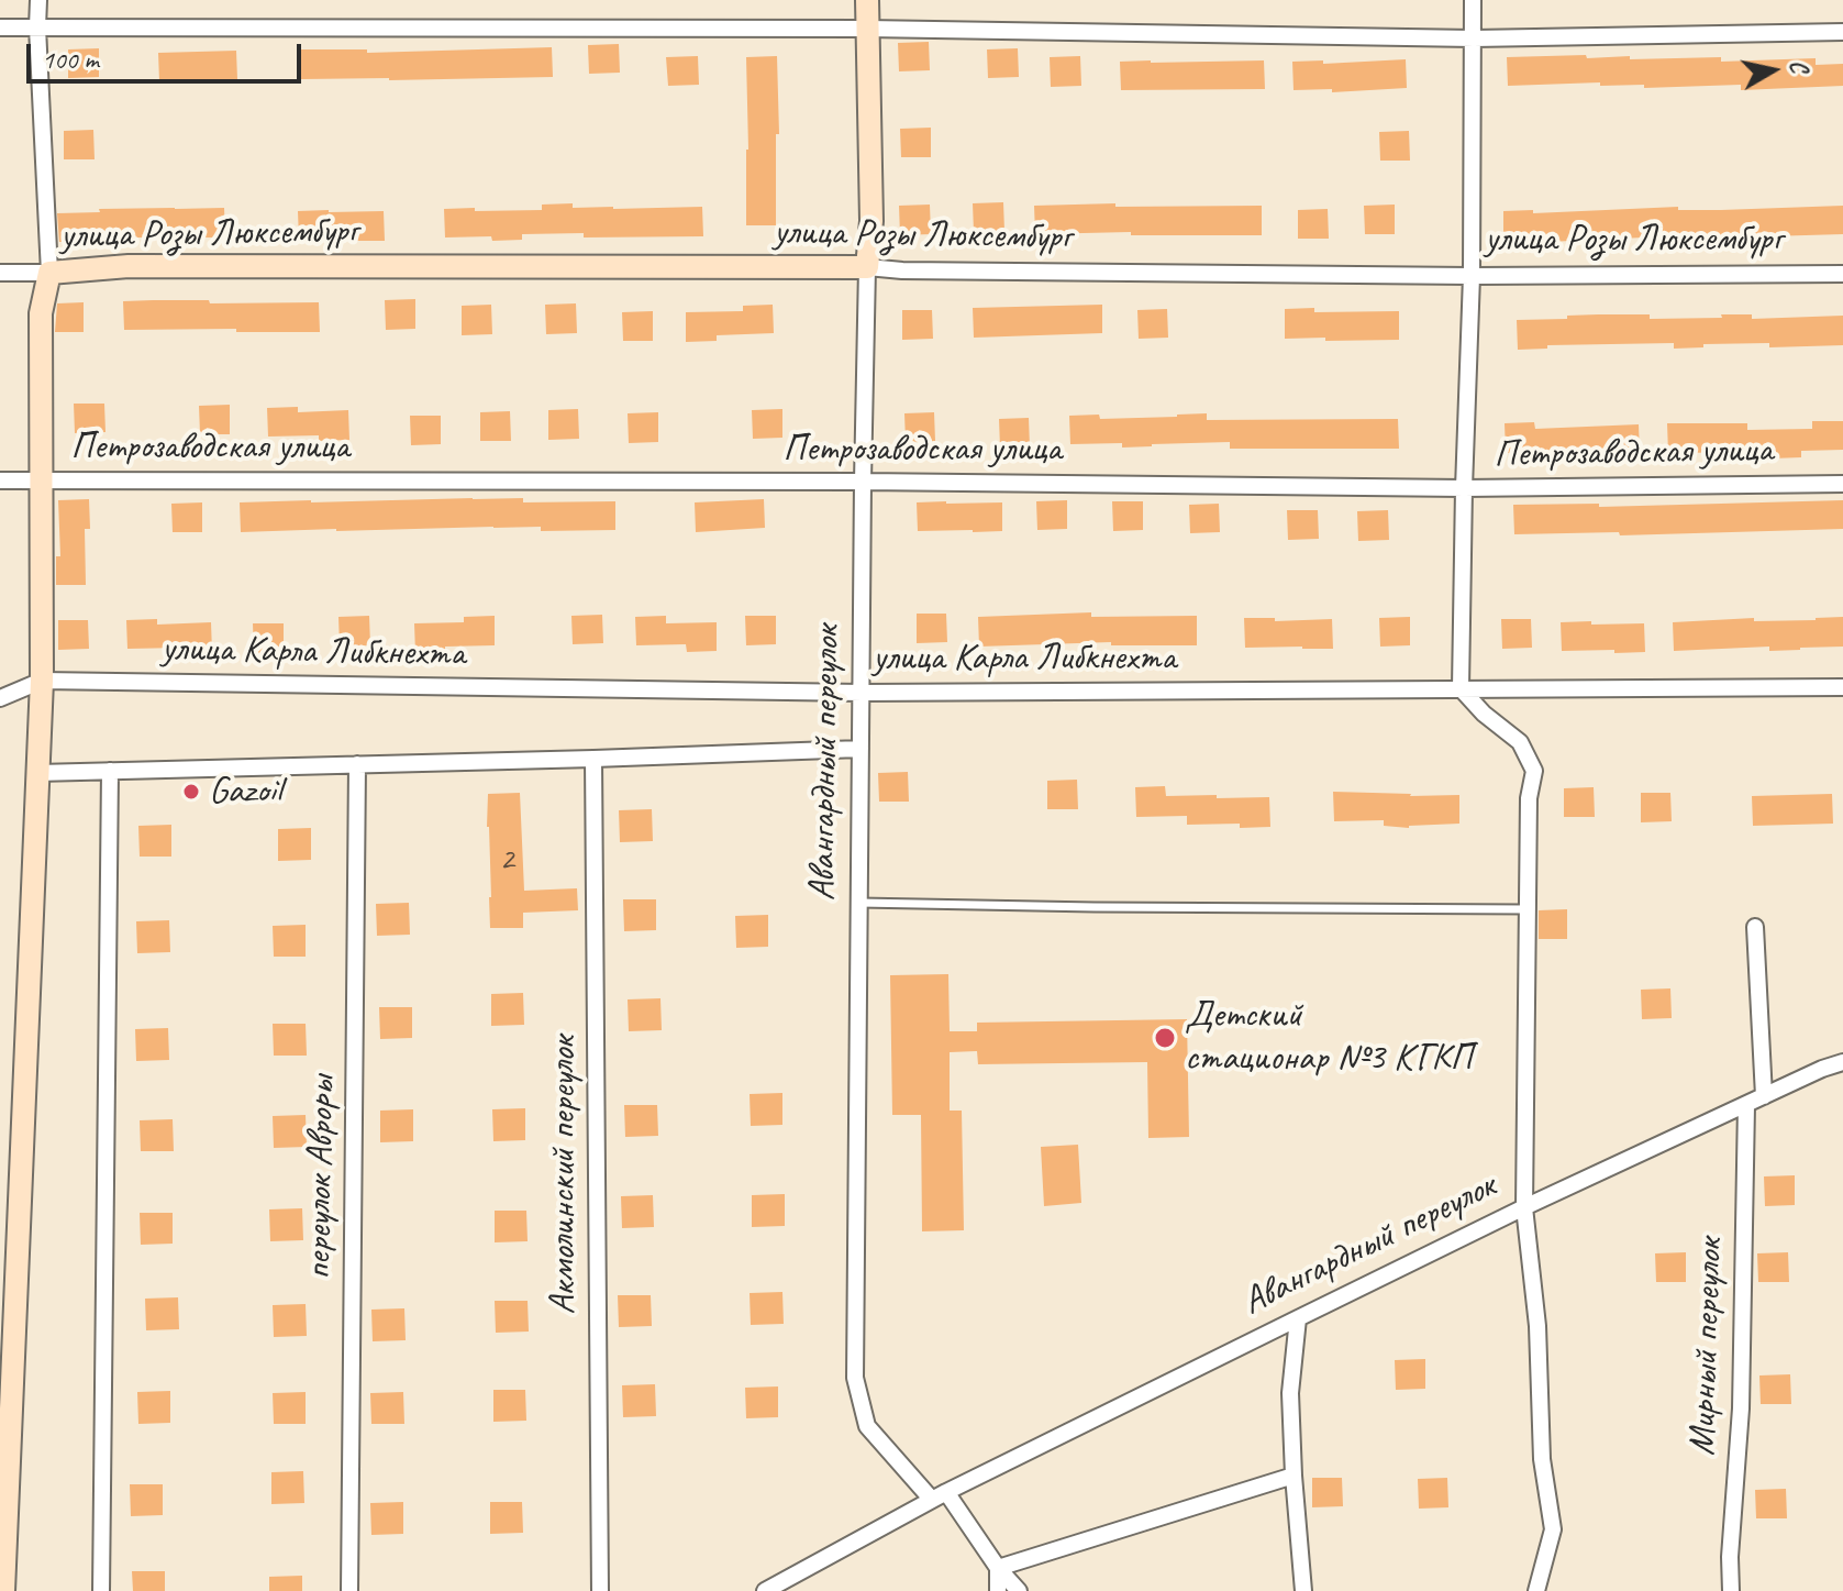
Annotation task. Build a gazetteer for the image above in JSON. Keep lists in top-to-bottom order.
{
  "streets": {
    "main road": ["улица Розы Люксембург", "Авангардный переулок"],
    "street": [
      "Петрозаводская улица",
      "улица Карла Либкнехта",
      "Акмолинский переулок",
      "переулок Авроры",
      "Мирный переулок"
    ]
  },
  "crossings": [
    ["улица Розы Люксембург", "Авангардный переулок"],
    ["Петрозаводская улица", "Авангардный переулок"],
    ["улица Карла Либкнехта", "Авангардный переулок"],
    ["Авангардный переулок", "Мирный переулок"]
  ],
  "places": ["Gazoil", "Детский стационар №3 КГКП"],
  "house_numbers": ["2"],
  "scale_bar": "100 m",
  "north": "right"
}
